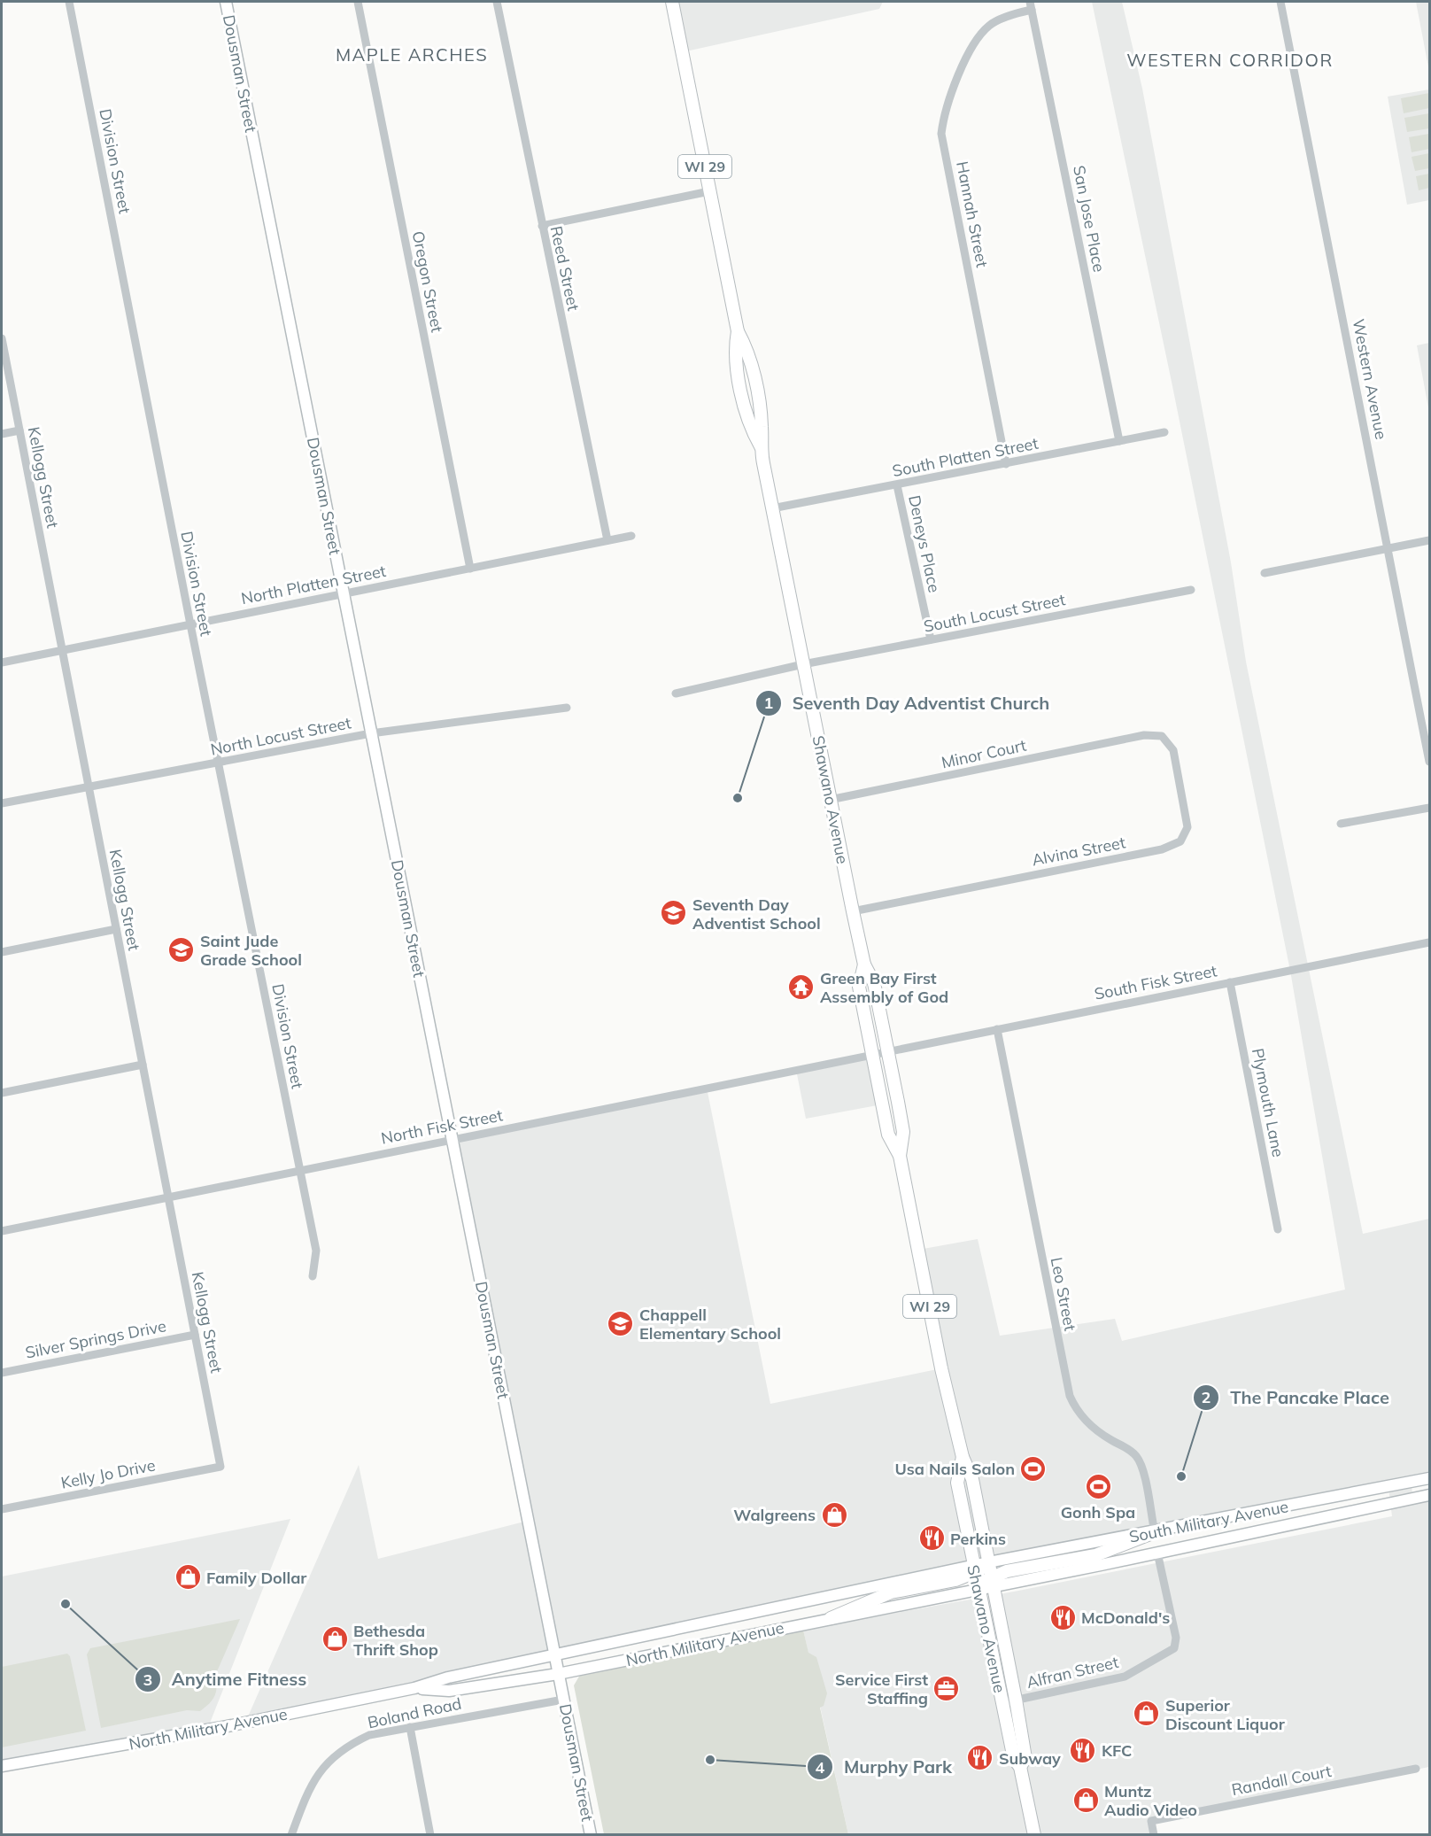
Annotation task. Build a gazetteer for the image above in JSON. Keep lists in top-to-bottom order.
{
  "streets": {
    "main road": [
      "Dousman Street",
      "WI 29",
      "Shawano Avenue",
      "South Military Avenue",
      "North Military Avenue"
    ],
    "street": [
      "Division Street",
      "Hannah Street",
      "San Jose Place",
      "Reed Street",
      "Oregon Street",
      "Western Avenue",
      "South Platten Street",
      "Kellogg Street",
      "Deneys Place",
      "North Platten Street",
      "South Locust Street",
      "North Locust Street",
      "Minor Court",
      "Alvina Street",
      "South Fisk Street",
      "Plymouth Lane",
      "North Fisk Street",
      "Leo Street",
      "Silver Springs Drive",
      "Kelly Jo Drive",
      "Alfran Street",
      "Boland Road",
      "Randall Court"
    ]
  },
  "crossings": [
    ["Dousman Street", "North Platten Street"],
    ["Dousman Street", "North Locust Street"],
    ["Dousman Street", "North Fisk Street"],
    ["Dousman Street", "North Military Avenue"],
    ["Dousman Street", "Boland Road"],
    ["Division Street", "North Platten Street"],
    ["Division Street", "North Locust Street"],
    ["Division Street", "North Fisk Street"],
    ["Hannah Street", "San Jose Place"],
    ["Hannah Street", "South Platten Street"],
    ["San Jose Place", "South Platten Street"],
    ["Reed Street", "North Platten Street"],
    ["Oregon Street", "North Platten Street"],
    ["South Platten Street", "Deneys Place"],
    ["South Platten Street", "Shawano Avenue"],
    ["Kellogg Street", "North Platten Street"],
    ["Kellogg Street", "North Locust Street"],
    ["Kellogg Street", "North Fisk Street"],
    ["Kellogg Street", "Silver Springs Drive"],
    ["Kellogg Street", "Kelly Jo Drive"],
    ["Deneys Place", "South Locust Street"],
    ["South Locust Street", "Shawano Avenue"],
    ["Minor Court", "Shawano Avenue"],
    ["Minor Court", "Alvina Street"],
    ["Shawano Avenue", "Alvina Street"],
    ["Shawano Avenue", "South Fisk Street"],
    ["Shawano Avenue", "North Fisk Street"],
    ["Shawano Avenue", "South Military Avenue"],
    ["Shawano Avenue", "North Military Avenue"],
    ["Shawano Avenue", "Alfran Street"],
    ["South Fisk Street", "Plymouth Lane"],
    ["South Fisk Street", "North Fisk Street"],
    ["South Fisk Street", "Leo Street"],
    ["Leo Street", "South Military Avenue"],
    ["South Military Avenue", "Alfran Street"]
  ],
  "districts": ["MAPLE ARCHES", "WESTERN CORRIDOR"],
  "places": {
    "other": [
      "Seventh Day Adventist Church",
      "The Pancake Place",
      "Anytime Fitness",
      "Murphy Park"
    ],
    "school or university": ["Seventh Day Adventist School", "Saint Jude Grade School", "Chappell Elementary School"],
    "temple": ["Green Bay First Assembly of God"],
    "sports": ["Usa Nails Salon", "Gonh Spa"],
    "shop": [
      "Walgreens",
      "Family Dollar",
      "Bethesda Thrift Shop",
      "Superior Discount Liquor",
      "Muntz Audio Video"
    ],
    "restaurant": [
      "Perkins",
      "McDonald's",
      "KFC",
      "Subway"
    ],
    "office": ["Service First Staffing"]
  }
}
